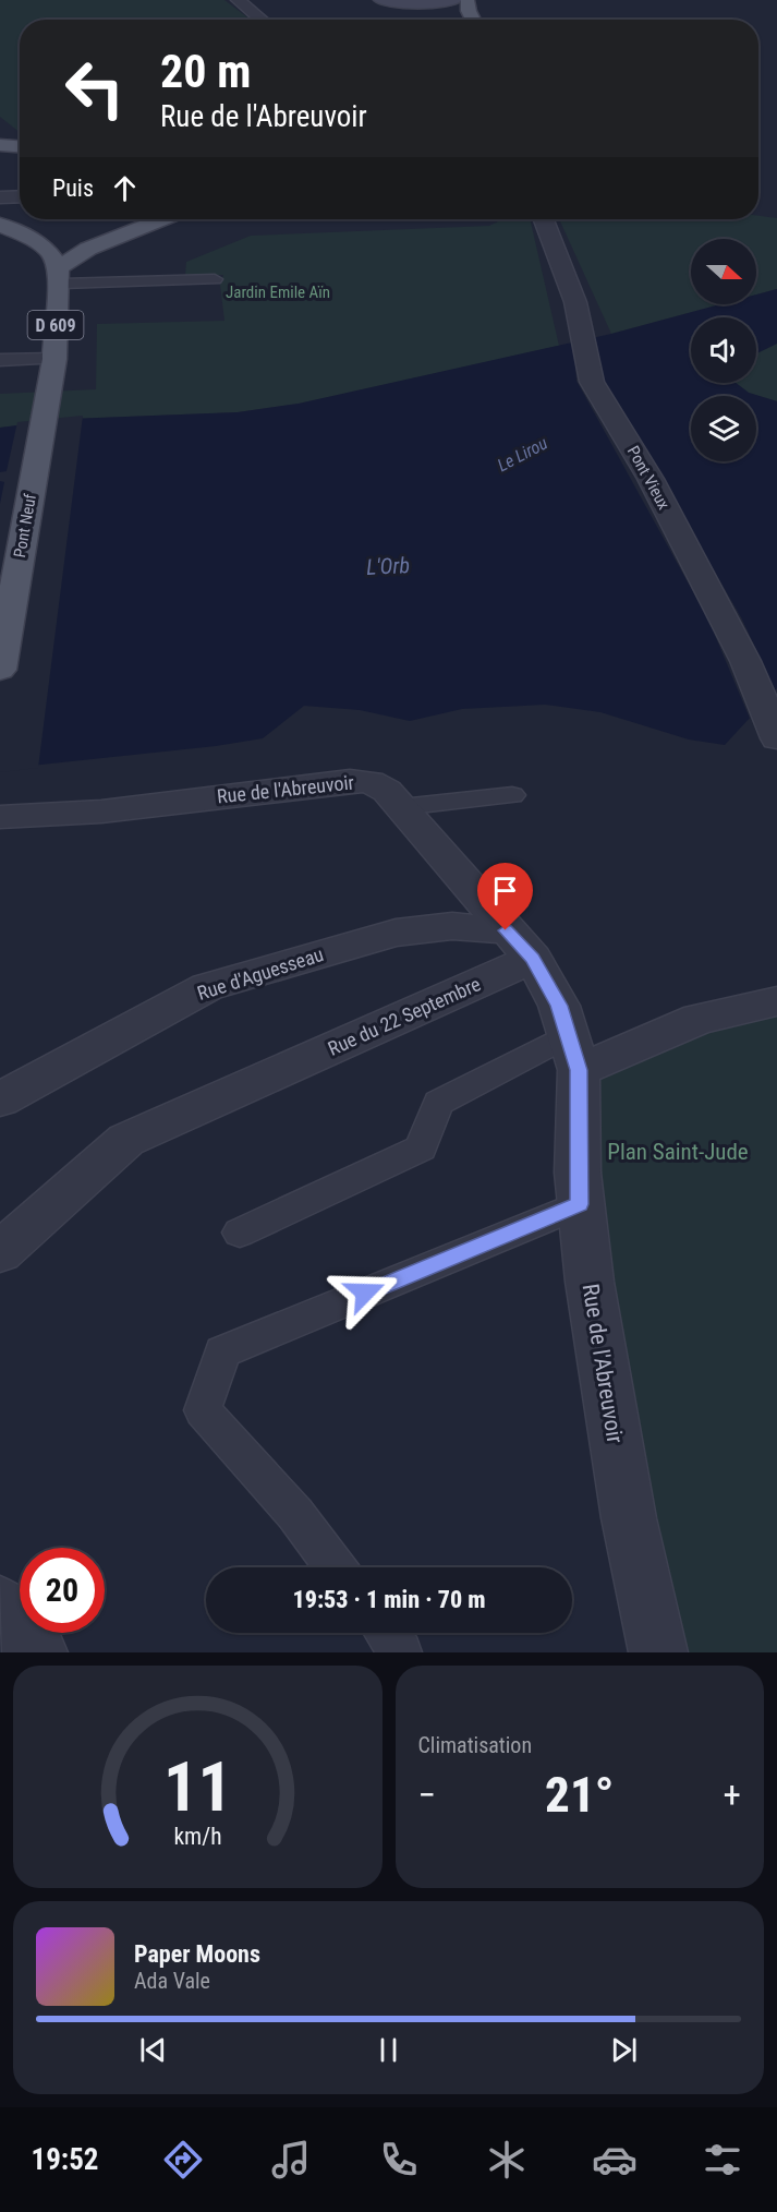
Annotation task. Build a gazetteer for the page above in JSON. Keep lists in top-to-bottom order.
{
  "streets": {
    "main road": ["D 609", "Pont Neuf"],
    "street": [
      "Pont Vieux",
      "Rue de l'Abreuvoir",
      "Rue d'Aguesseau",
      "Rue du 22 Septembre"
    ]
  },
  "crossings": [
    ["D 609", "Pont Neuf"],
    ["Rue de l'Abreuvoir", "Rue d'Aguesseau"],
    ["Rue de l'Abreuvoir", "Rue du 22 Septembre"],
    ["Rue d'Aguesseau", "Rue du 22 Septembre"]
  ],
  "water": ["Le Lirou", "L'Orb"],
  "parks": ["Jardin Emile Aïn", "Plan Saint-Jude"],
  "north": "right",
  "page": {
    "turn": ["20 m", "Rue de l'Abreuvoir"],
    "then": "Puis",
    "limit": "20",
    "trip": "19:53 · 1 min · 70 m",
    "tile": "Climatisation",
    "heat": ["−", "21°", "+"],
    "song": ["Paper Moons", "Ada Vale"],
    "tabs": "19:52",
    "gauge": ["11", "km/h"]
  }
}
